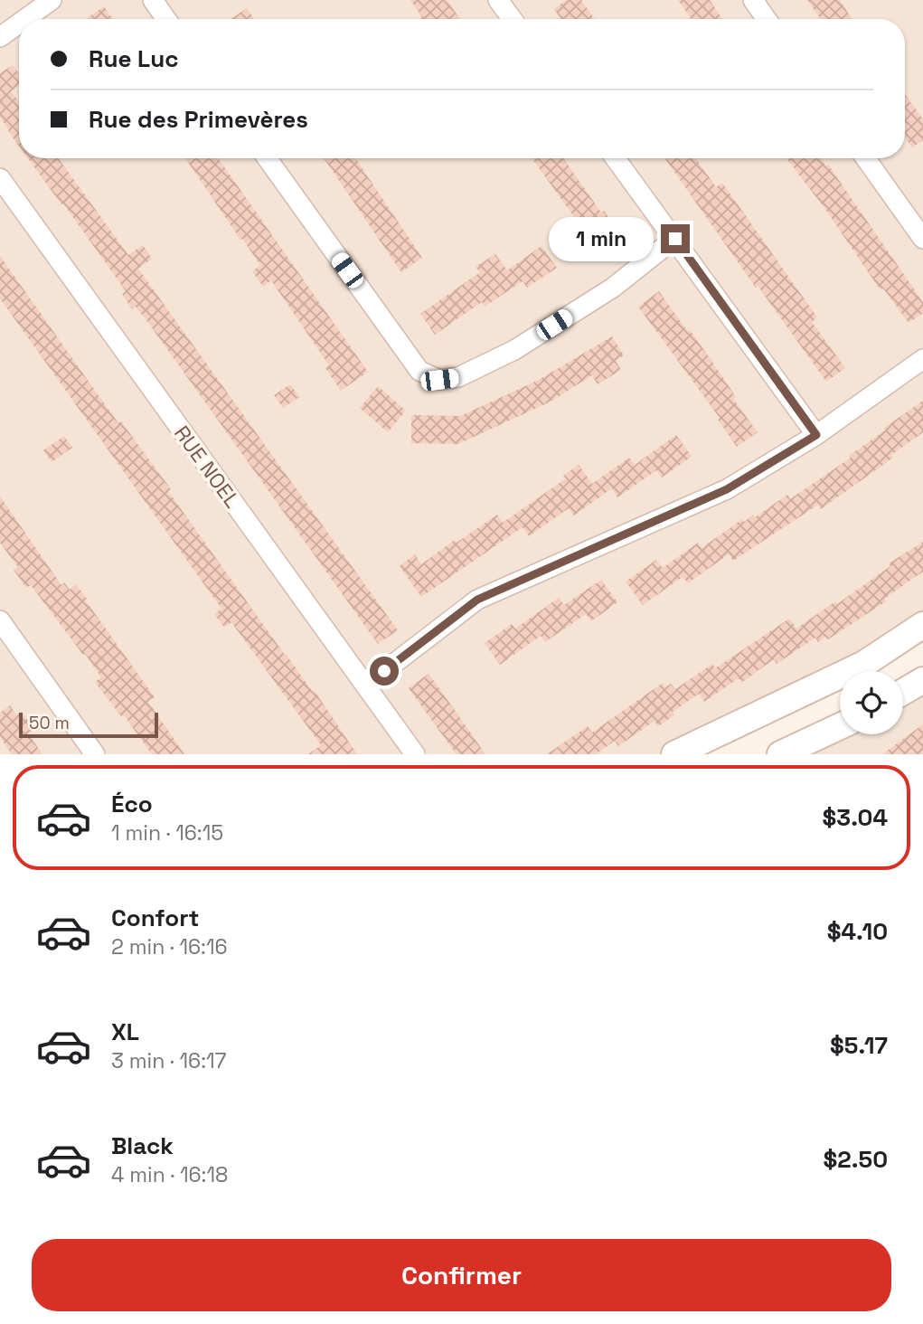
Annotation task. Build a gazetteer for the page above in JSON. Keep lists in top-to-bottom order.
{
  "streets": {
    "street": ["RUE NOEL"]
  },
  "scale_bar": "50 m",
  "page": {
    "banner": ["Rue Luc", "Rue des Primevères"],
    "bubble": "1 min",
    "scale": "50 m",
    "list": [
      {
        "name": "Éco",
        "note": "1 min · 16:15",
        "value": "$3.04"
      },
      {
        "name": "Confort",
        "note": "2 min · 16:16",
        "value": "$4.10"
      },
      {
        "name": "XL",
        "note": "3 min · 16:17",
        "value": "$5.17"
      },
      {
        "name": "Black",
        "note": "4 min · 16:18",
        "value": "$2.50"
      }
    ],
    "buttons": "Confirmer"
  }
}
